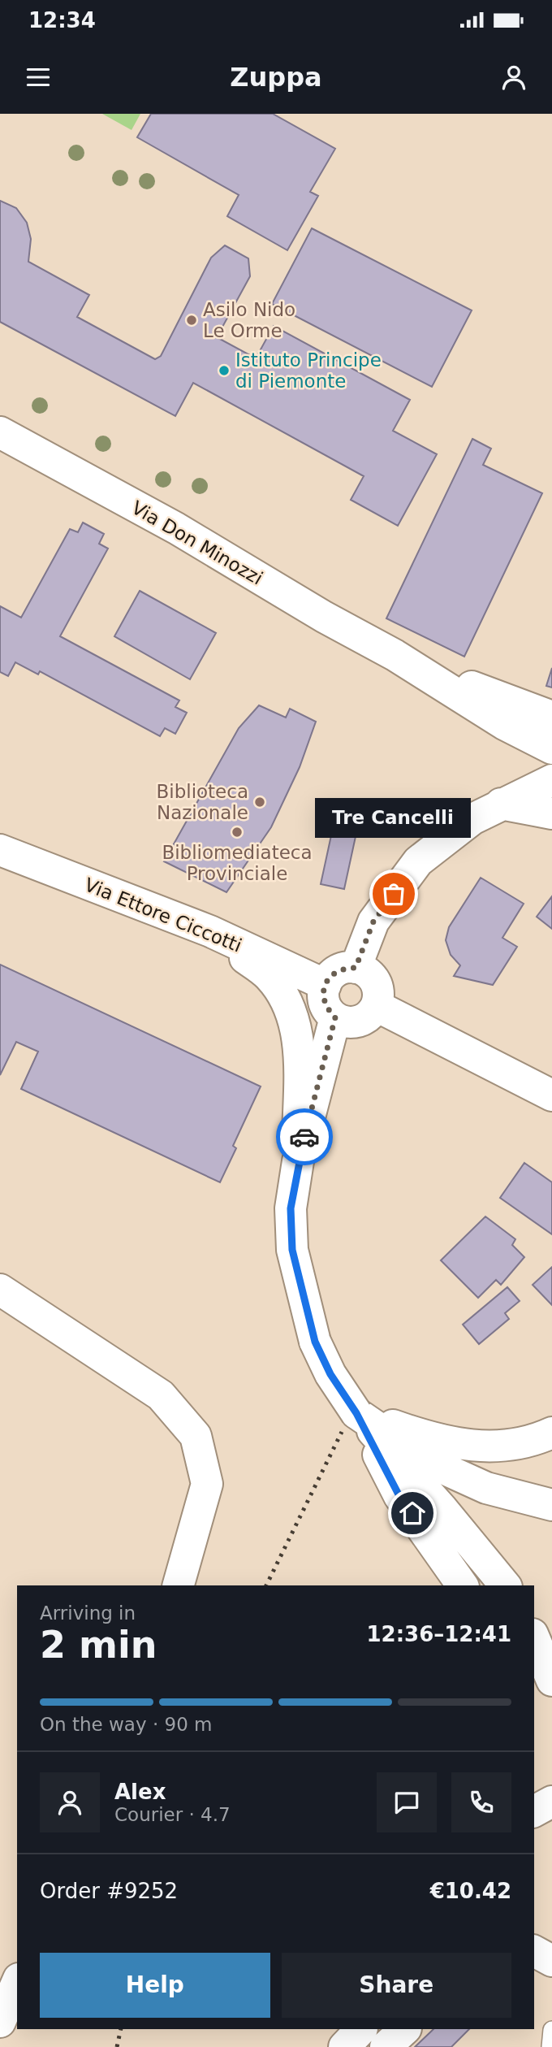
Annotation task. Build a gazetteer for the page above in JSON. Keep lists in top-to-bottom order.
{
  "streets": {
    "main road": ["Via Don Minozzi", "Via Ettore Ciccotti"]
  },
  "places": [
    "Asilo Nido Le Orme",
    "Istituto Principe di Piemonte",
    "Biblioteca Nazionale",
    "Bibliomediateca Provinciale",
    "Tre Cancelli"
  ],
  "page": {
    "status": "12:34",
    "header": "Zuppa",
    "bubble": "Tre Cancelli",
    "heading": ["2 min", "Arriving in", "12:36–12:41"],
    "panel": [
      "Alex",
      "Courier · 4.7",
      "Order #9252",
      "€10.42"
    ],
    "bar": "On the way · 90 m",
    "buttons": ["Help", "Share"]
  }
}
